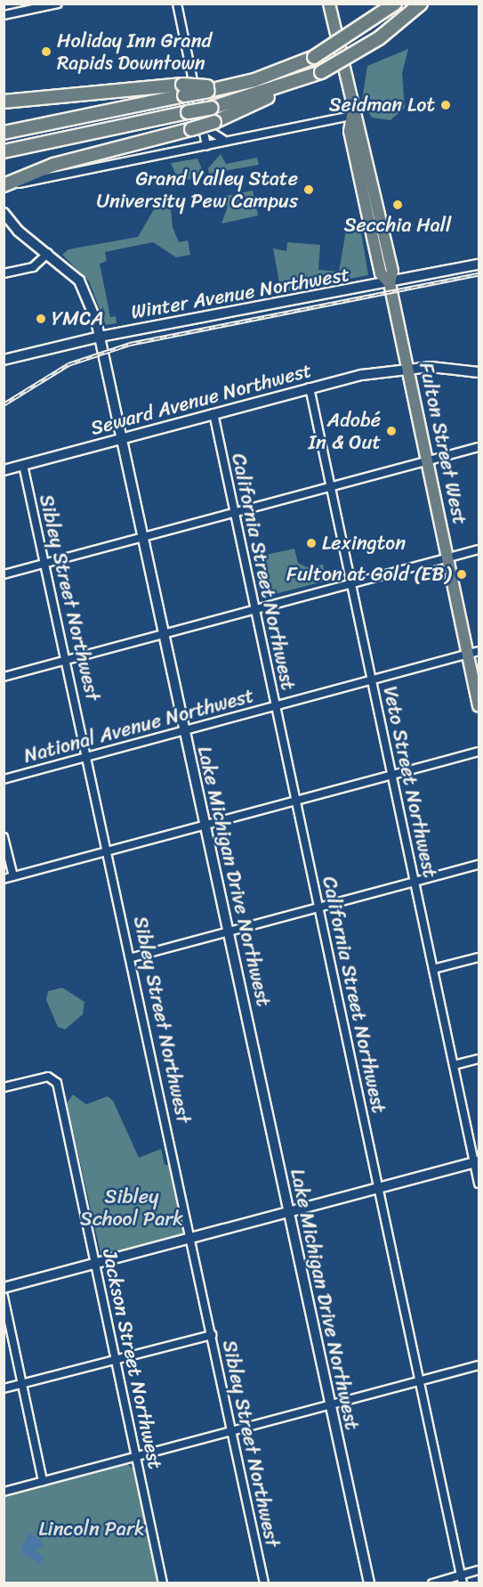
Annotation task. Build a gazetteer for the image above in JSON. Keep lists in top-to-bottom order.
{
  "streets": {
    "main road": ["Fulton Street West"],
    "street": [
      "Winter Avenue Northwest",
      "Seward Avenue Northwest",
      "California Street Northwest",
      "Sibley Street Northwest",
      "National Avenue Northwest",
      "Veto Street Northwest",
      "Lake Michigan Drive Northwest",
      "Jackson Street Northwest"
    ]
  },
  "crossings": [
    ["Winter Avenue Northwest", "Fulton Street West"],
    ["Winter Avenue Northwest", "Lake Michigan Drive Northwest"],
    ["Seward Avenue Northwest", "Fulton Street West"],
    ["Seward Avenue Northwest", "California Street Northwest"],
    ["Seward Avenue Northwest", "Sibley Street Northwest"],
    ["Seward Avenue Northwest", "Veto Street Northwest"],
    ["Seward Avenue Northwest", "Lake Michigan Drive Northwest"],
    ["Fulton Street West", "National Avenue Northwest"],
    ["California Street Northwest", "National Avenue Northwest"],
    ["Sibley Street Northwest", "National Avenue Northwest"],
    ["National Avenue Northwest", "Veto Street Northwest"],
    ["National Avenue Northwest", "Lake Michigan Drive Northwest"]
  ],
  "parks": ["Sibley School Park", "Lincoln Park"],
  "places": [
    "Holiday Inn Grand Rapids Downtown",
    "Seidman Lot",
    "Grand Valley State University Pew Campus",
    "Secchia Hall",
    "YMCA",
    "Adobé In & Out",
    "Lexington",
    "Fulton at Gold (EB)"
  ]
}
